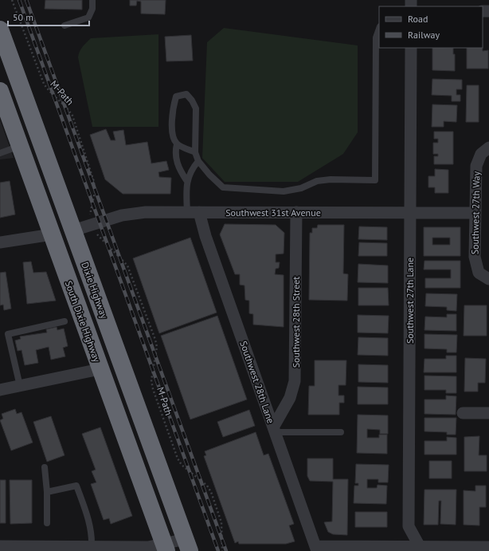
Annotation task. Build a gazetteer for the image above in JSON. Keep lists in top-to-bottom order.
{
  "streets": {
    "highway": ["Dixie Highway", "South Dixie Highway"],
    "street": [
      "Southwest 31st Avenue",
      "Southwest 27th Way",
      "Southwest 27th Lane",
      "Southwest 28th Street",
      "Southwest 28th Lane"
    ],
    "path": ["M-Path"]
  },
  "crossings": [
    ["Southwest 31st Avenue", "Southwest 27th Way"],
    ["Southwest 31st Avenue", "Dixie Highway"],
    ["Southwest 31st Avenue", "Southwest 27th Lane"],
    ["Southwest 31st Avenue", "Southwest 28th Street"],
    ["Southwest 31st Avenue", "Southwest 28th Lane"],
    ["Southwest 28th Street", "Southwest 28th Lane"]
  ],
  "legend": ["Road", "Railway"],
  "scale_bar": "50 m"
}
